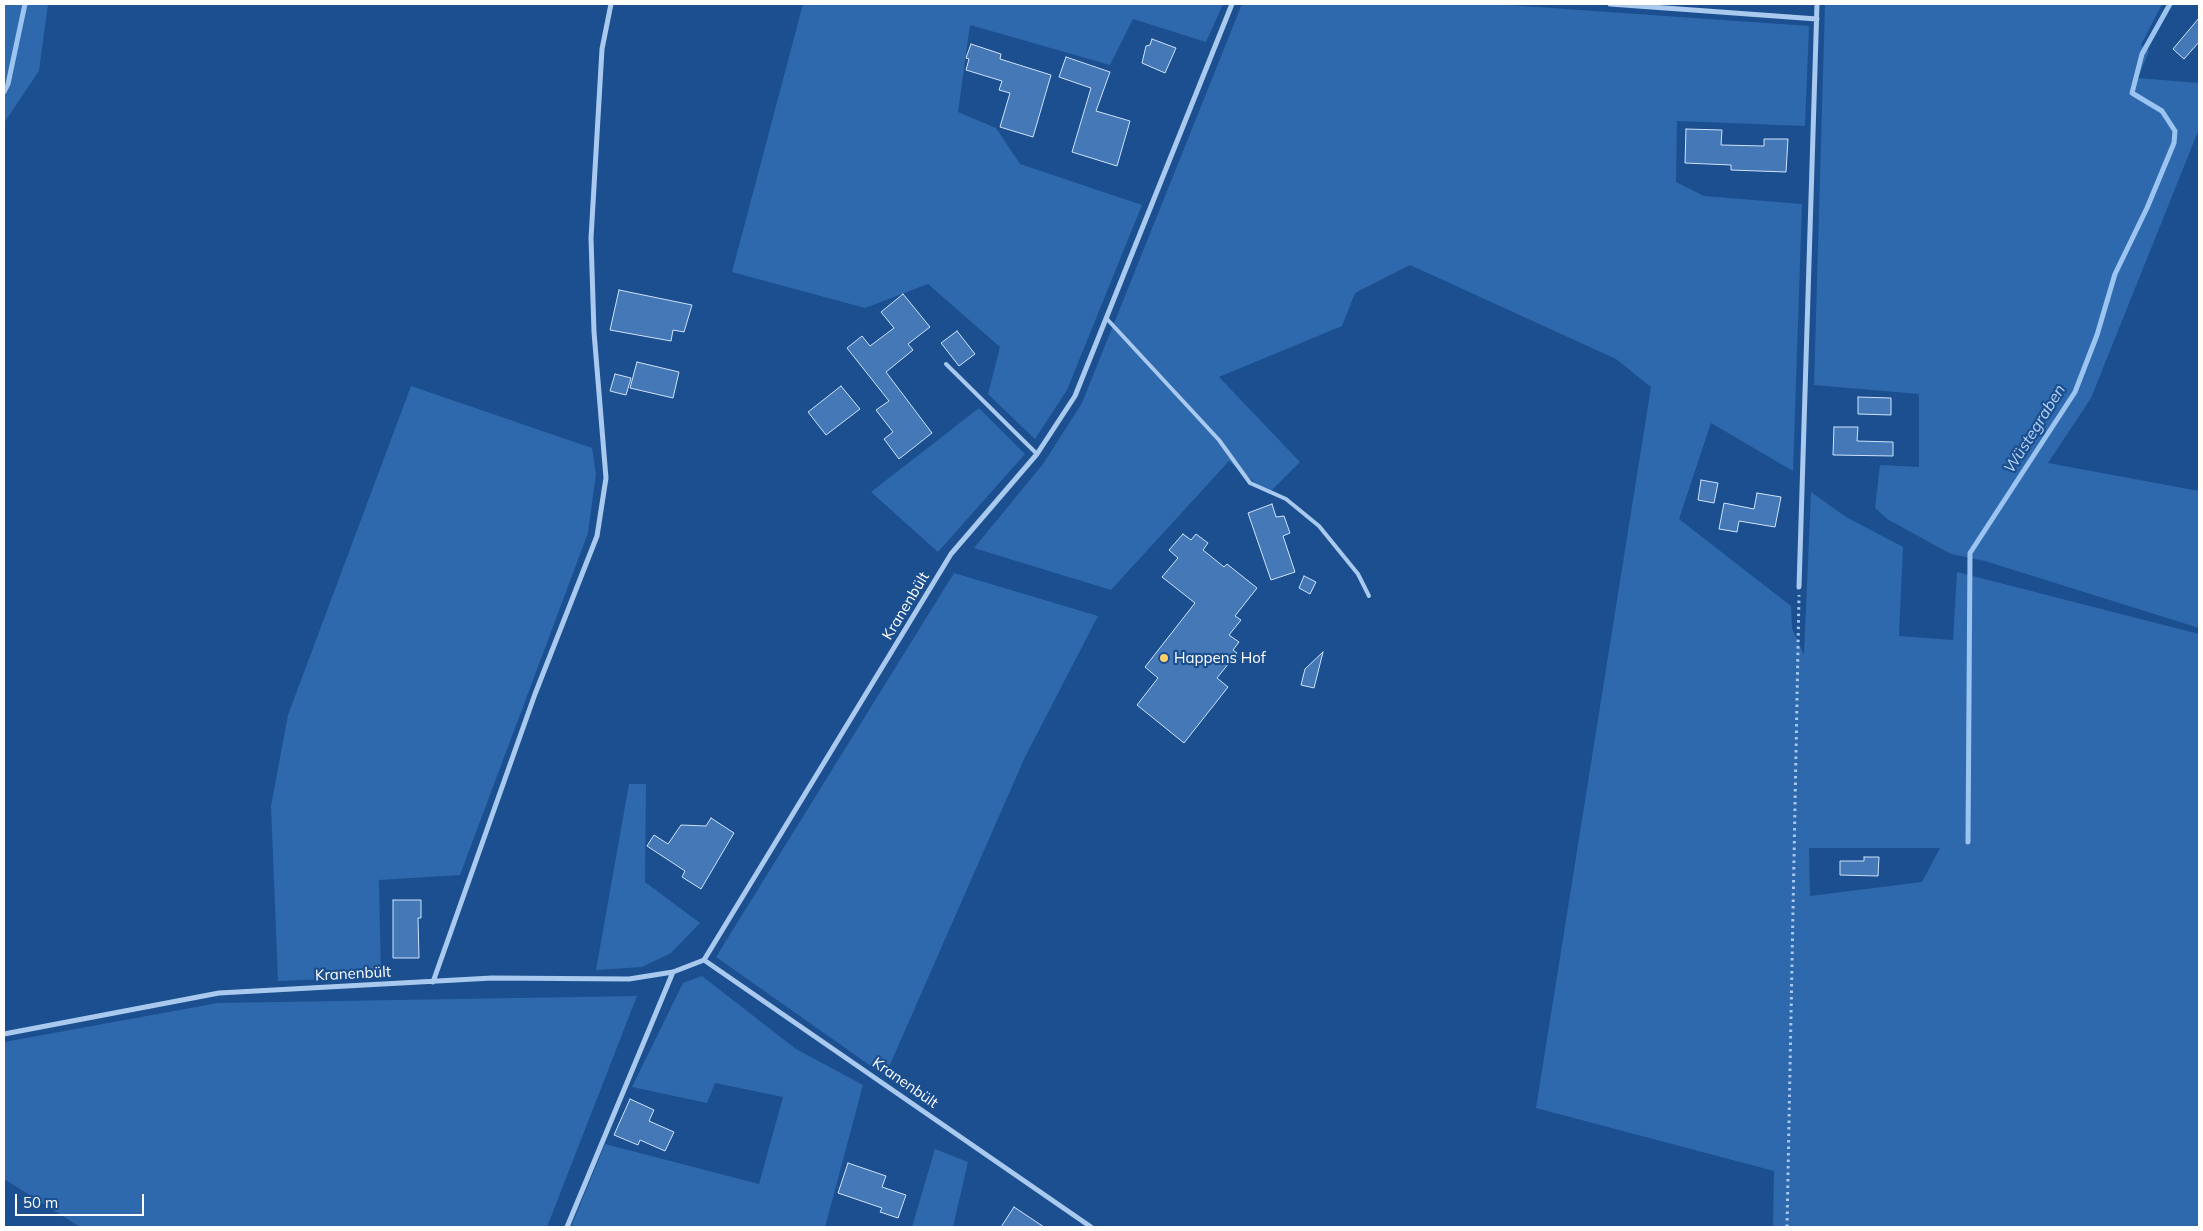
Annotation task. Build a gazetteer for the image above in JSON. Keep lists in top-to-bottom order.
{
  "streets": {
    "street": ["Kranenbült"]
  },
  "water": ["Wüstegraben"],
  "places": ["Happens Hof"],
  "scale_bar": "50 m"
}
